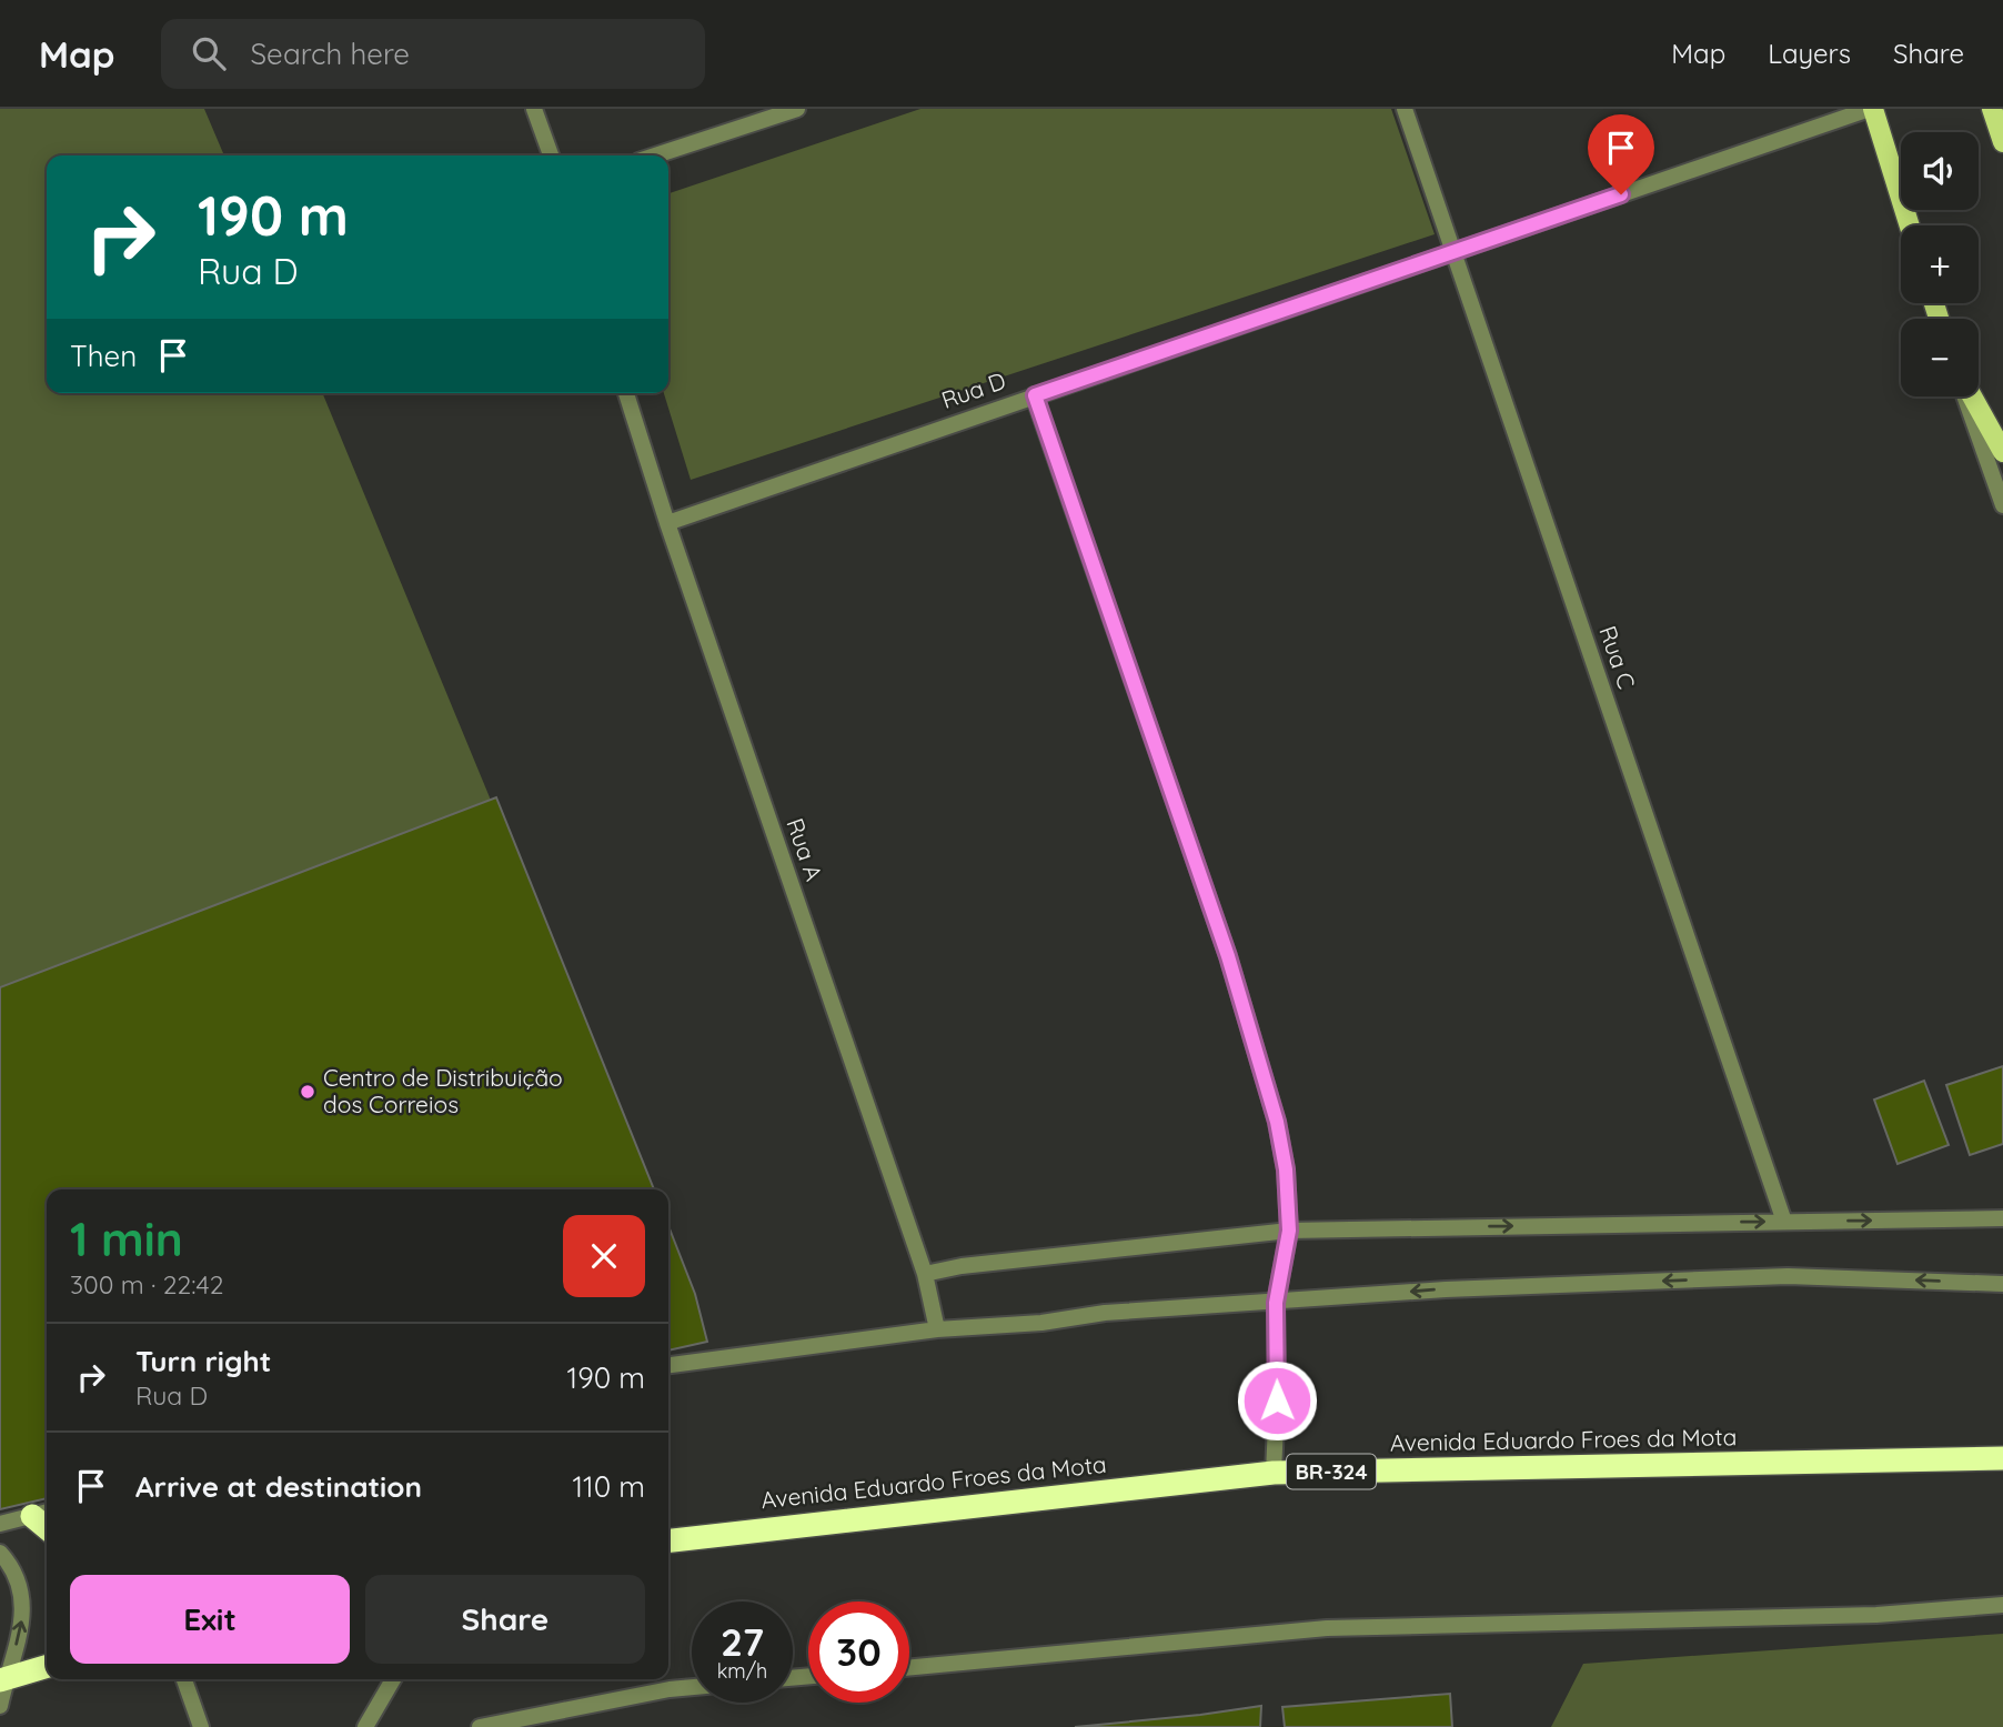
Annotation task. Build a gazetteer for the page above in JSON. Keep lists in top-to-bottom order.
{
  "streets": {
    "highway": ["Avenida Eduardo Froes da Mota", "BR-324"],
    "street": ["Rua D", "Rua C", "Rua A"]
  },
  "crossings": [
    ["Rua D", "Rua C"],
    ["Rua D", "Rua A"]
  ],
  "places": ["Centro de Distribuição dos Correios"],
  "page": {
    "header": "Map",
    "search": "Search here",
    "nav": ["Map", "Layers", "Share"],
    "map_buttons": ["+", "−"],
    "turn": ["190 m", "Rua D"],
    "then": "Then",
    "heading": ["1 min", "300 m · 22:42"],
    "list": [
      {
        "name": "Turn right",
        "note": "Rua D",
        "value": "190 m"
      },
      {
        "name": "Arrive at destination",
        "value": "110 m"
      }
    ],
    "buttons": ["Exit", "Share"],
    "speed": "27 km/h",
    "limit": "30"
  }
}
